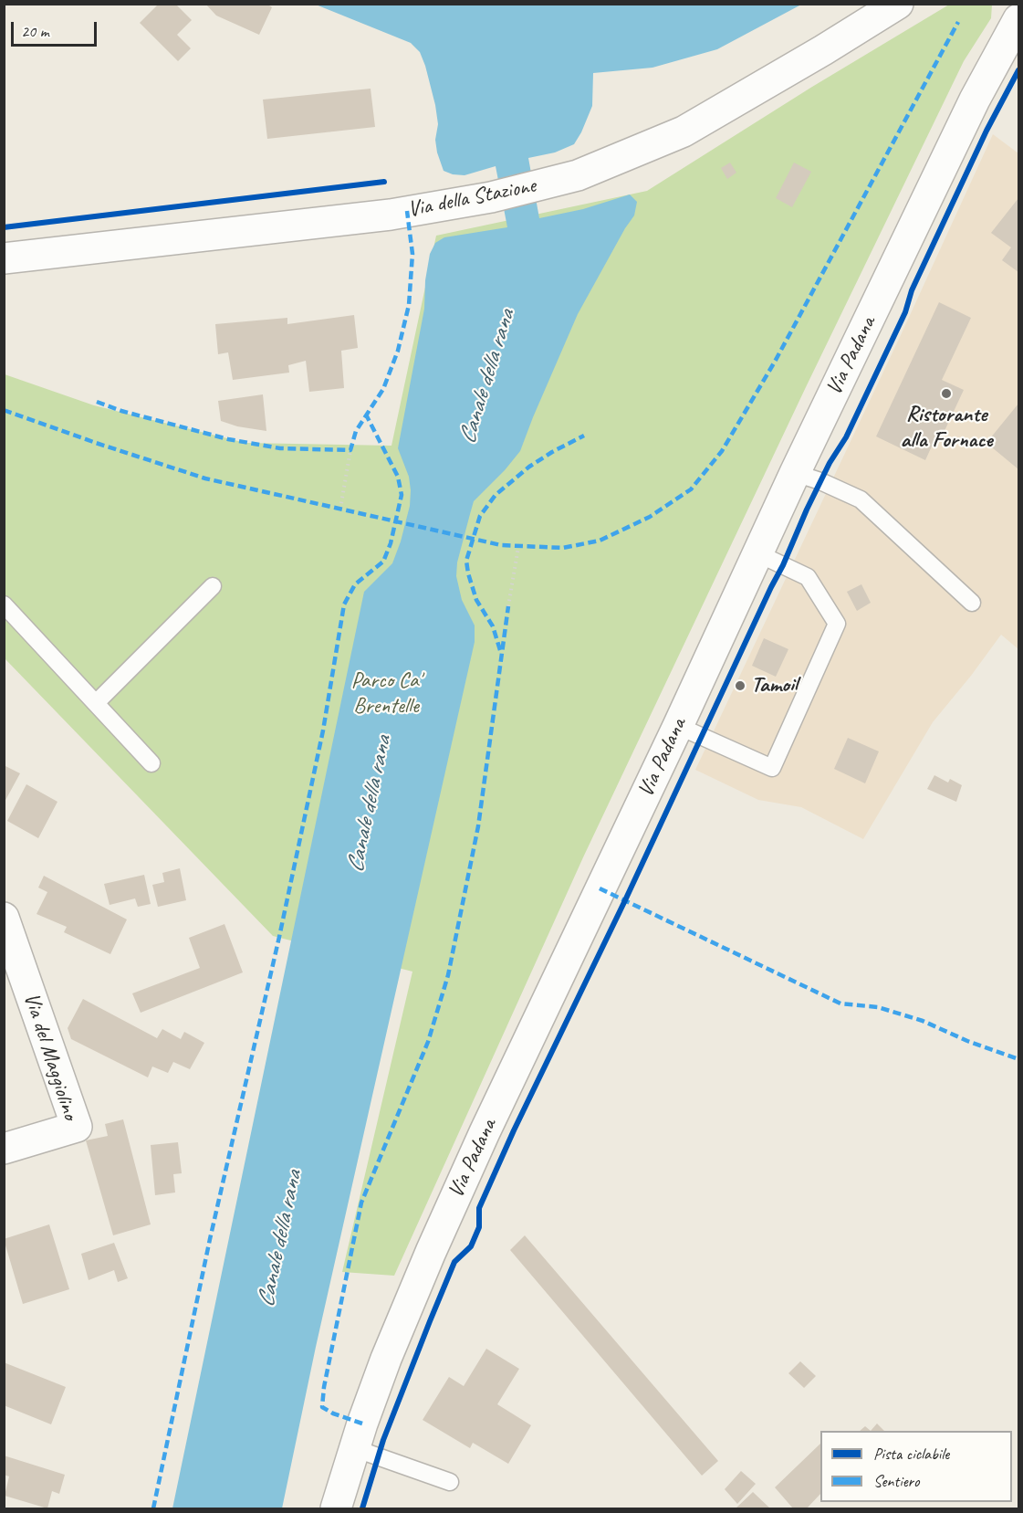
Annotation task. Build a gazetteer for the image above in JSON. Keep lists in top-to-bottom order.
{
  "streets": {
    "main road": ["Via della Stazione", "Via Padana", "Via del Maggiolino"]
  },
  "water": ["Canale della rana"],
  "parks": ["Parco Ca' Brentelle"],
  "places": ["Ristorante alla Fornace", "Tamoil"],
  "legend": ["Pista ciclabile", "Sentiero"],
  "scale_bar": "20 m"
}
